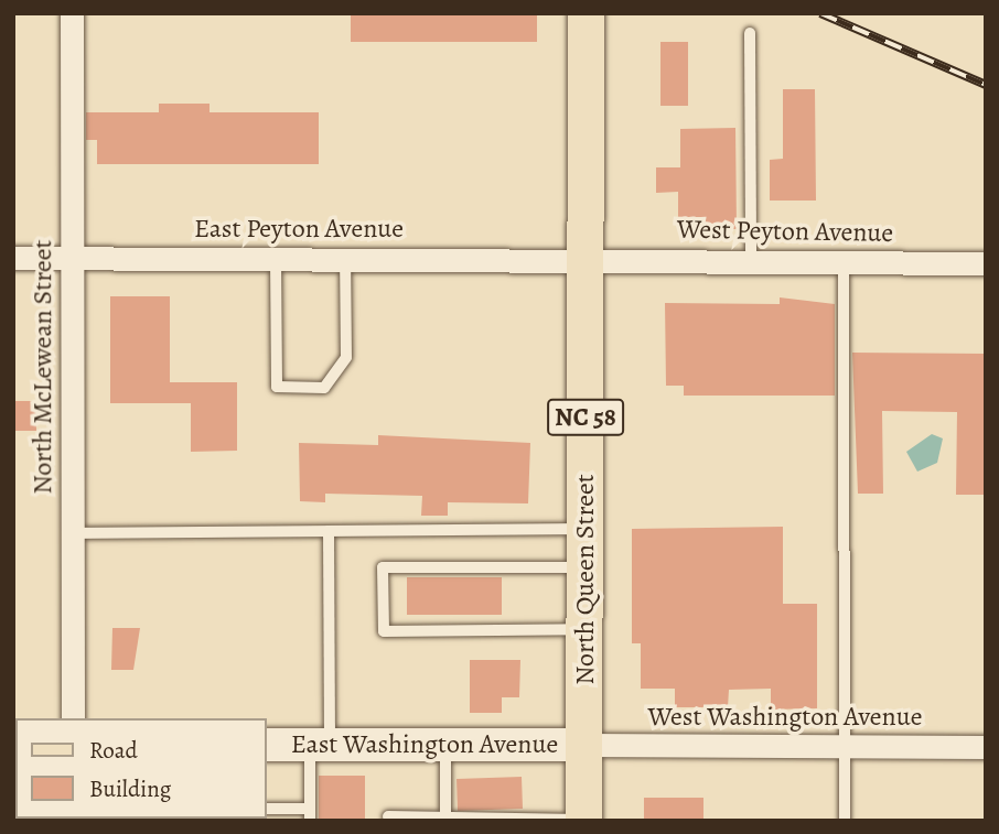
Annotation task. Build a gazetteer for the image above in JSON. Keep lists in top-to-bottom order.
{
  "streets": {
    "main road": ["NC 58", "North Queen Street"],
    "street": [
      "East Peyton Avenue",
      "West Peyton Avenue",
      "North McLewean Street",
      "West Washington Avenue",
      "East Washington Avenue"
    ]
  },
  "crossings": [
    ["East Peyton Avenue", "West Peyton Avenue"],
    ["East Peyton Avenue", "North McLewean Street"],
    ["East Peyton Avenue", "North Queen Street"],
    ["West Peyton Avenue", "North Queen Street"],
    ["North Queen Street", "West Washington Avenue"],
    ["North Queen Street", "East Washington Avenue"],
    ["West Washington Avenue", "East Washington Avenue"]
  ],
  "legend": ["Road", "Building"]
}
